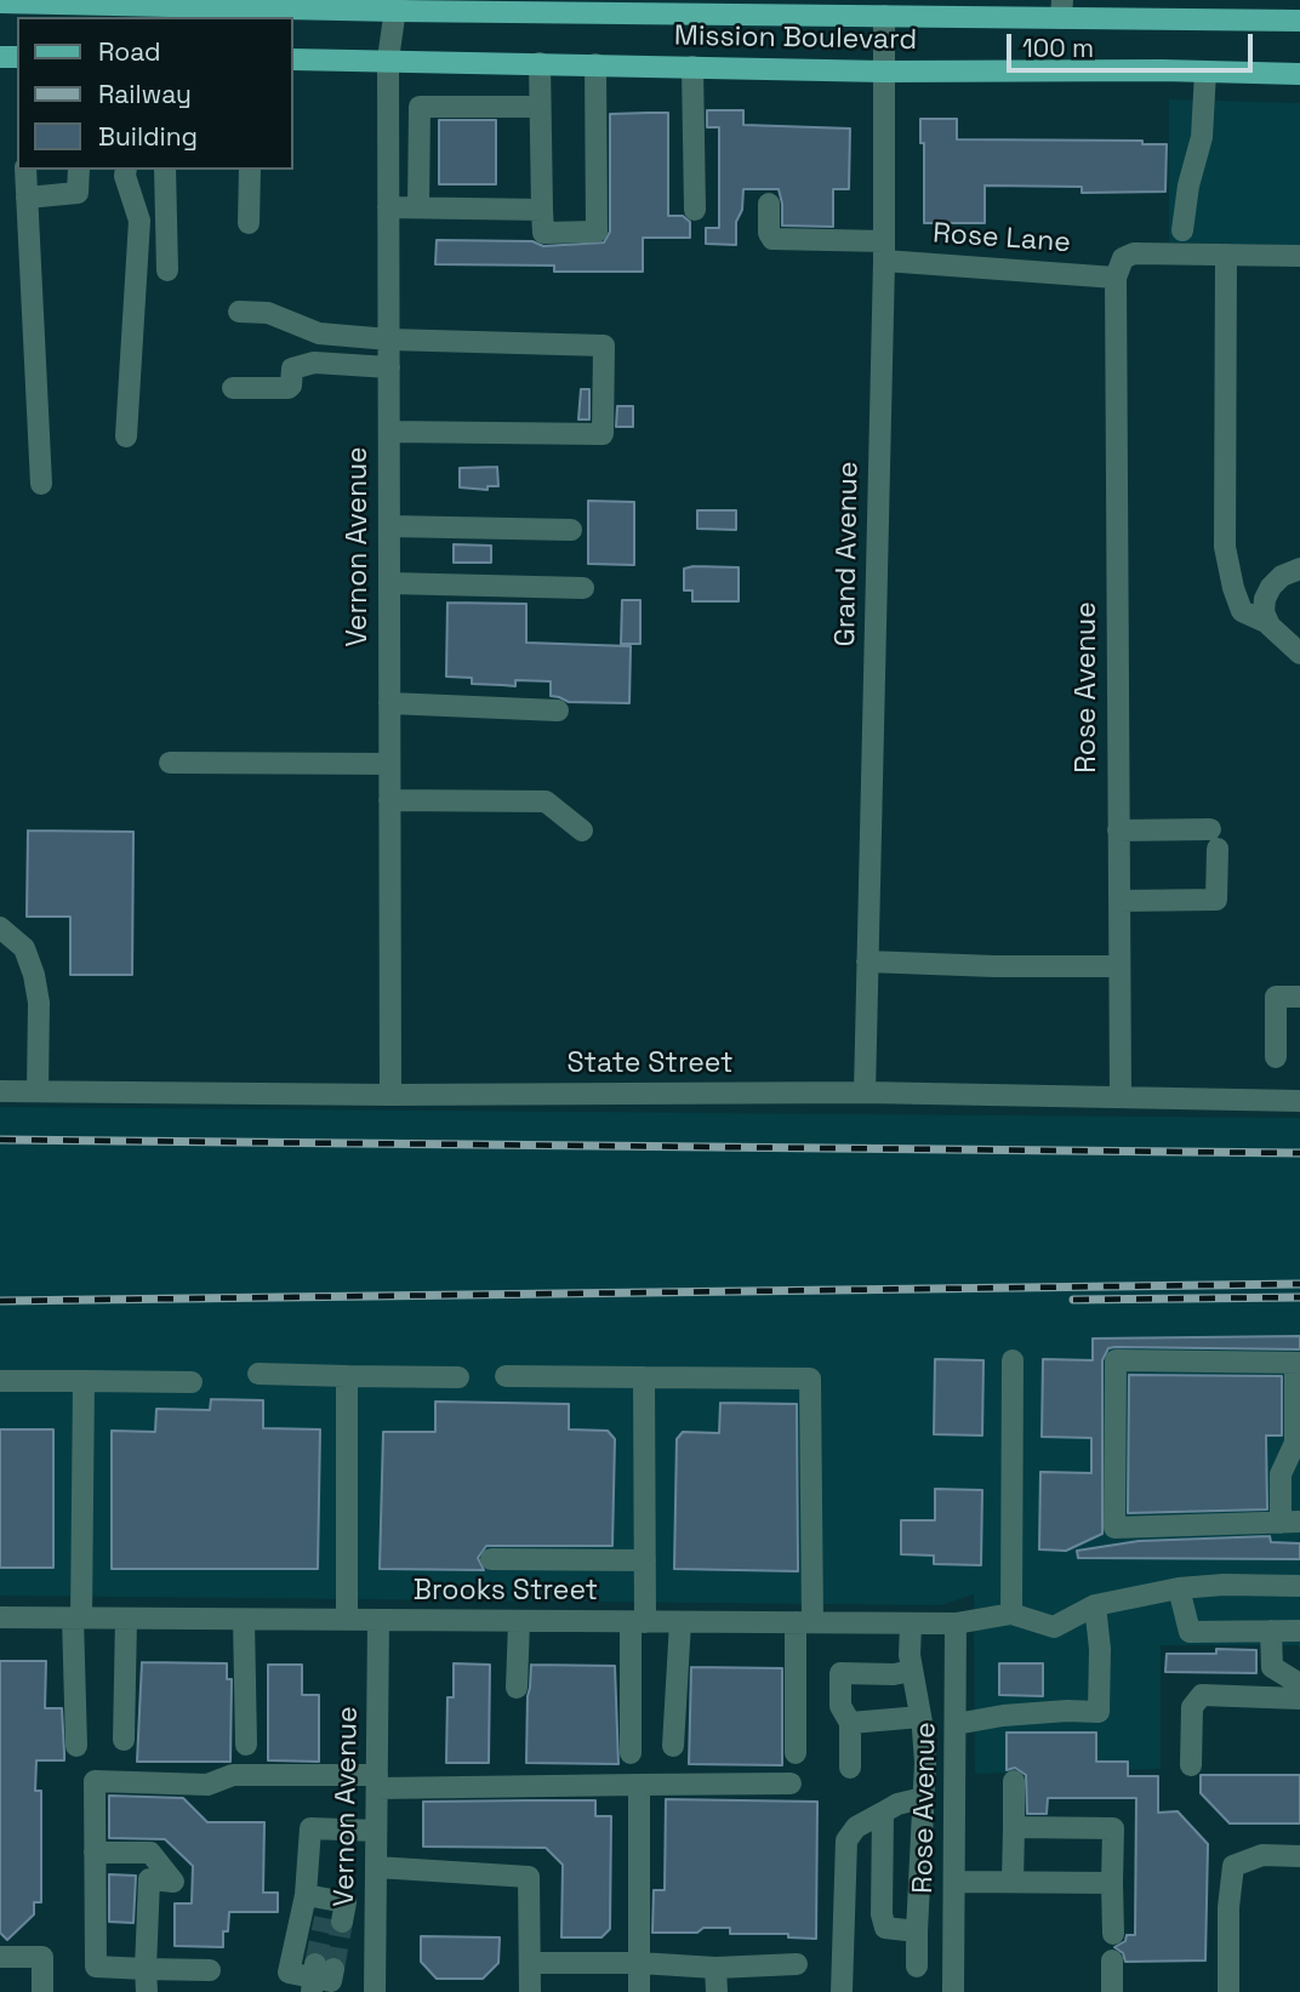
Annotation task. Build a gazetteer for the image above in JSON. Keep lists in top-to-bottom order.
{
  "streets": {
    "main road": ["Mission Boulevard"],
    "street": [
      "Rose Lane",
      "Vernon Avenue",
      "Grand Avenue",
      "Rose Avenue",
      "State Street",
      "Brooks Street"
    ]
  },
  "crossings": [
    ["Mission Boulevard", "Vernon Avenue"],
    ["Mission Boulevard", "Grand Avenue"],
    ["Rose Lane", "Grand Avenue"],
    ["Rose Lane", "Rose Avenue"],
    ["Vernon Avenue", "State Street"],
    ["Vernon Avenue", "Brooks Street"],
    ["Grand Avenue", "State Street"],
    ["Rose Avenue", "State Street"],
    ["Rose Avenue", "Brooks Street"]
  ],
  "legend": ["Road", "Railway", "Building"],
  "scale_bar": "100 m"
}
